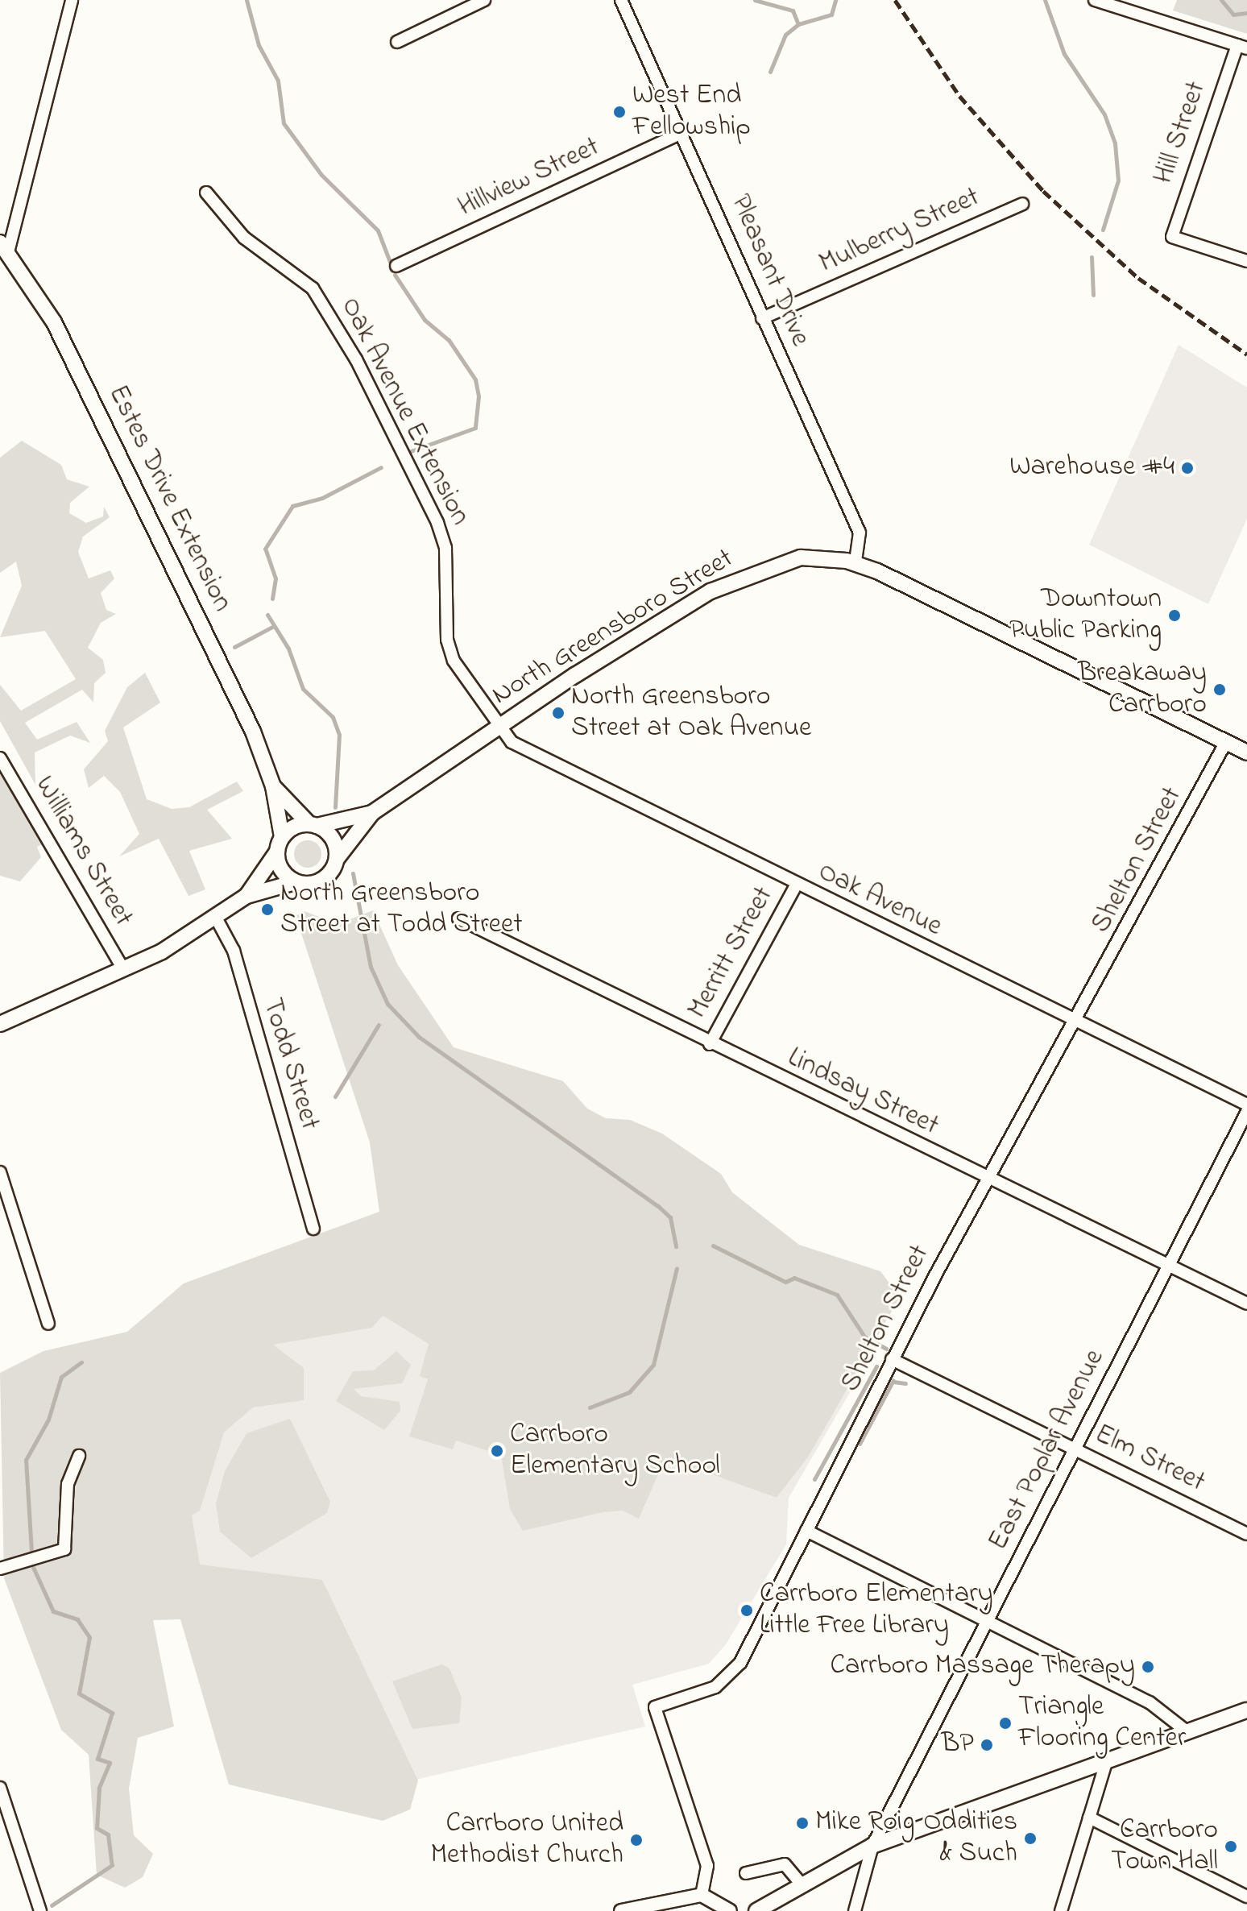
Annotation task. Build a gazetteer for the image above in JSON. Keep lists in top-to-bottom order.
{
  "streets": {
    "main road": ["Estes Drive Extension", "North Greensboro Street"],
    "street": [
      "Hill Street",
      "Hillview Street",
      "Mulberry Street",
      "Pleasant Drive",
      "Oak Avenue Extension",
      "Williams Street",
      "Shelton Street",
      "Oak Avenue",
      "Merritt Street",
      "Todd Street",
      "Lindsay Street",
      "East Poplar Avenue",
      "Elm Street"
    ]
  },
  "crossings": [
    ["Hillview Street", "Pleasant Drive"],
    ["Mulberry Street", "Pleasant Drive"],
    ["Pleasant Drive", "North Greensboro Street"],
    ["Oak Avenue Extension", "North Greensboro Street"],
    ["Oak Avenue Extension", "Oak Avenue"],
    ["Estes Drive Extension", "North Greensboro Street"],
    ["North Greensboro Street", "Shelton Street"],
    ["North Greensboro Street", "Oak Avenue"],
    ["Shelton Street", "Oak Avenue"],
    ["Shelton Street", "Lindsay Street"],
    ["Shelton Street", "Elm Street"],
    ["Oak Avenue", "Merritt Street"],
    ["Merritt Street", "Lindsay Street"],
    ["Lindsay Street", "East Poplar Avenue"],
    ["East Poplar Avenue", "Elm Street"]
  ],
  "places": [
    "West End Fellowship",
    "Warehouse #4",
    "Downtown Public Parking",
    "Breakaway Carrboro",
    "North Greensboro Street at Oak Avenue",
    "North Greensboro Street at Todd Street",
    "Carrboro Elementary School",
    "Carrboro Elementary Little Free Library",
    "Carrboro Massage Therapy",
    "Triangle Flooring Center",
    "BP",
    "Mike Roig",
    "Oddities & Such",
    "Carrboro United Methodist Church",
    "Carrboro Town Hall"
  ]
}
